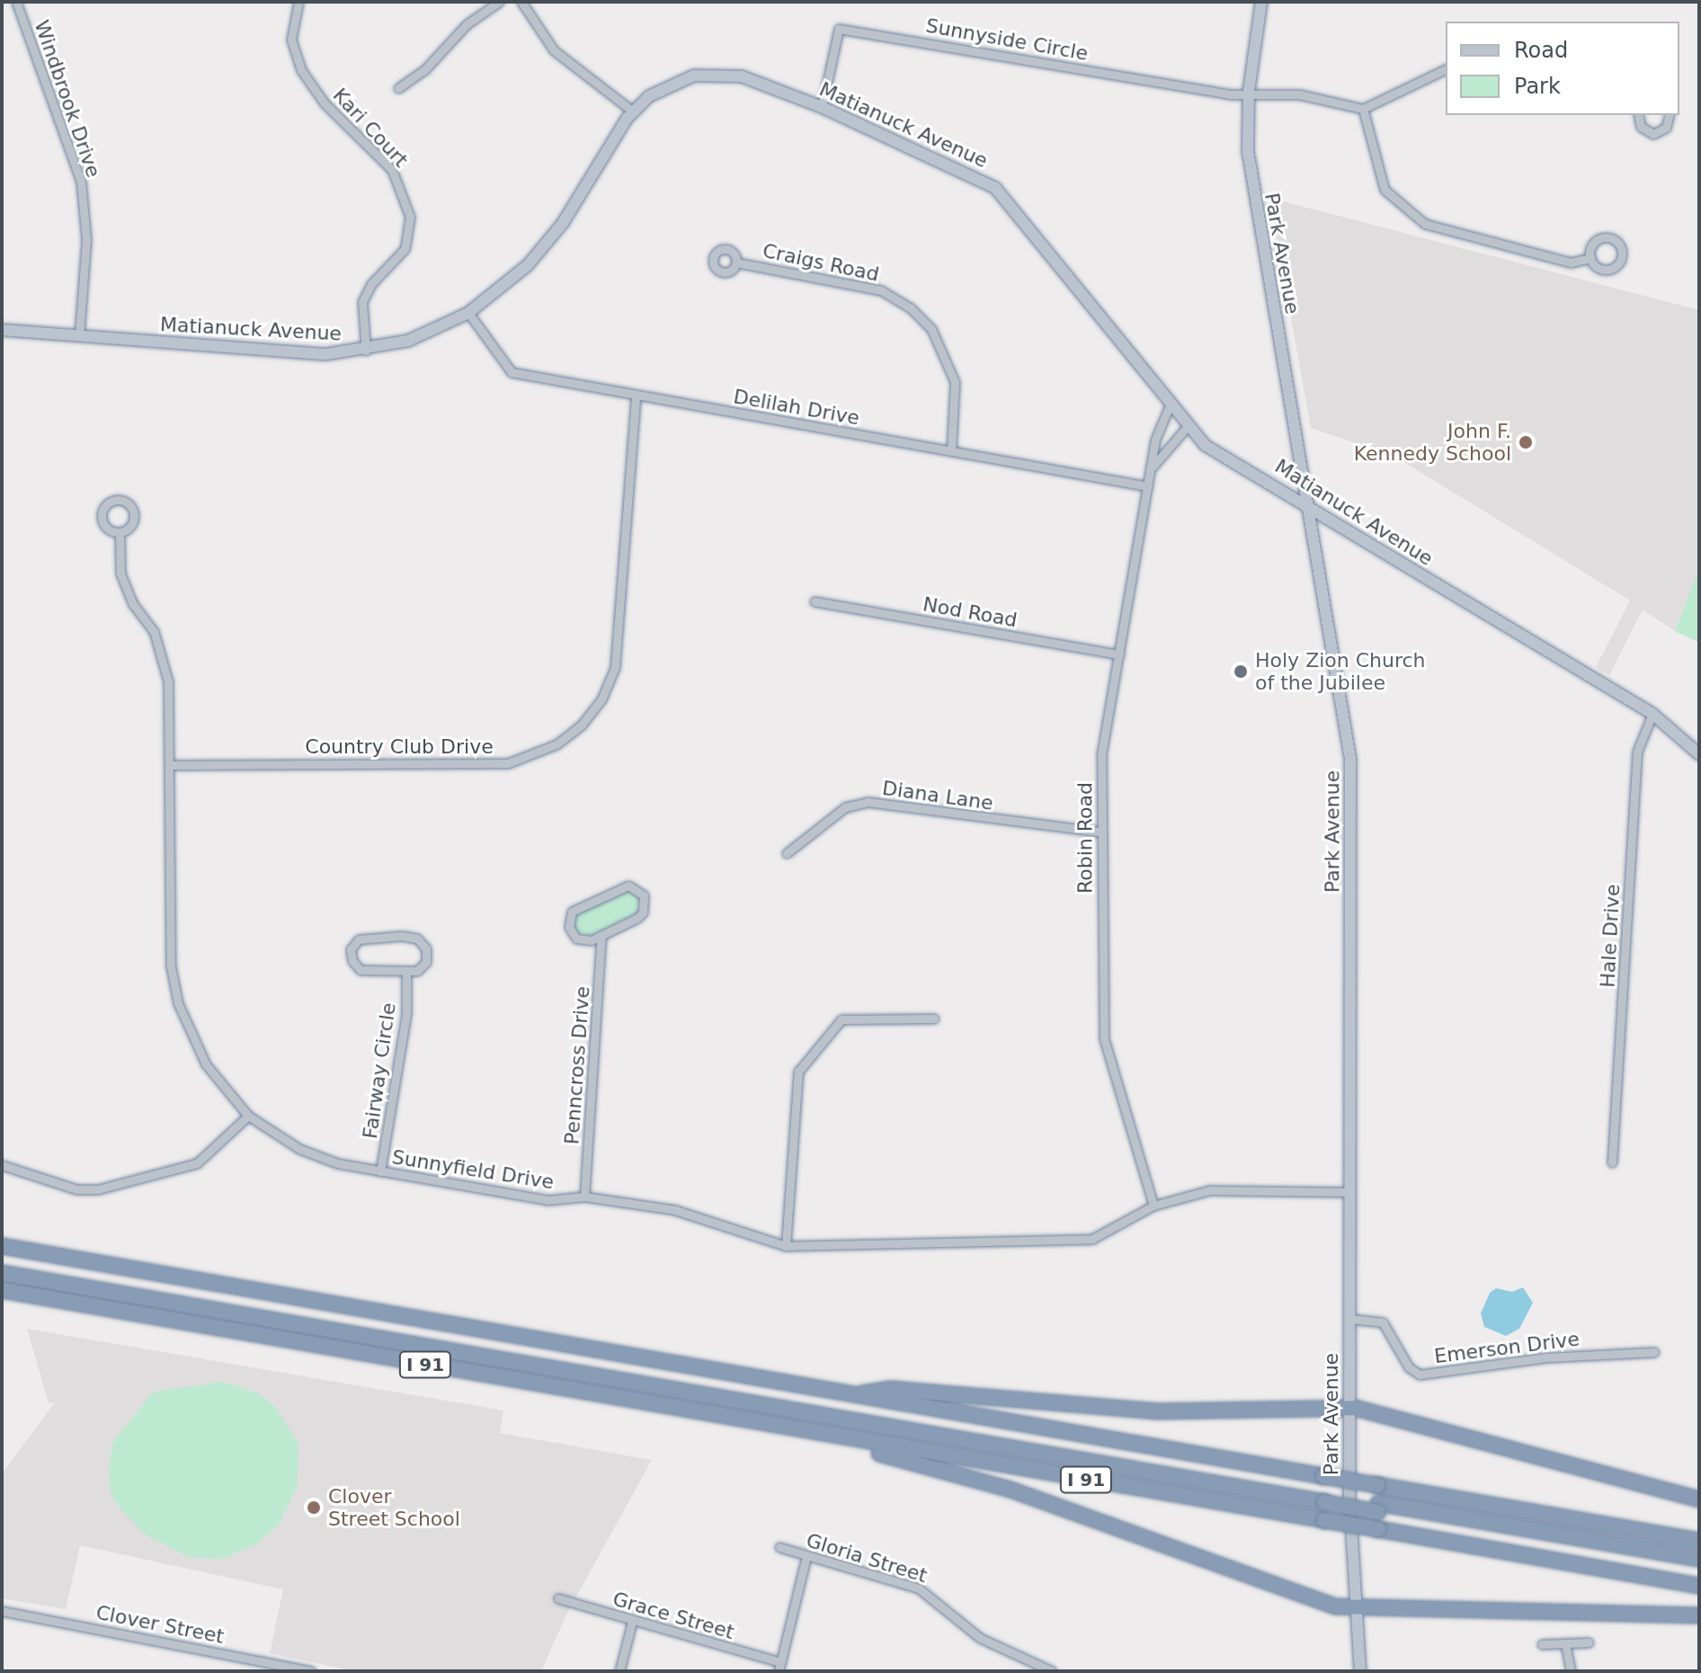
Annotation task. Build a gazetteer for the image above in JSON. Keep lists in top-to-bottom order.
{
  "streets": {
    "highway": ["I 91"],
    "street": [
      "Sunnyside Circle",
      "Windbrook Drive",
      "Matianuck Avenue",
      "Kari Court",
      "Park Avenue",
      "Craigs Road",
      "Delilah Drive",
      "Nod Road",
      "Country Club Drive",
      "Diana Lane",
      "Robin Road",
      "Hale Drive",
      "Penncross Drive",
      "Fairway Circle",
      "Sunnyfield Drive",
      "Emerson Drive",
      "Gloria Street",
      "Grace Street",
      "Clover Street"
    ]
  },
  "crossings": [
    ["Sunnyside Circle", "Matianuck Avenue"],
    ["Sunnyside Circle", "Park Avenue"],
    ["Windbrook Drive", "Matianuck Avenue"],
    ["Matianuck Avenue", "Kari Court"],
    ["Matianuck Avenue", "Park Avenue"],
    ["Matianuck Avenue", "Delilah Drive"],
    ["Matianuck Avenue", "Robin Road"],
    ["Matianuck Avenue", "Hale Drive"],
    ["Park Avenue", "Sunnyfield Drive"],
    ["Park Avenue", "Emerson Drive"],
    ["Craigs Road", "Delilah Drive"],
    ["Delilah Drive", "Country Club Drive"],
    ["Delilah Drive", "Robin Road"],
    ["Nod Road", "Robin Road"],
    ["Country Club Drive", "Sunnyfield Drive"],
    ["Diana Lane", "Robin Road"],
    ["Robin Road", "Sunnyfield Drive"],
    ["Penncross Drive", "Sunnyfield Drive"],
    ["Fairway Circle", "Sunnyfield Drive"]
  ],
  "places": ["John F. Kennedy School", "Holy Zion Church of the Jubilee", "Clover Street School"],
  "legend": ["Road", "Park"]
}
